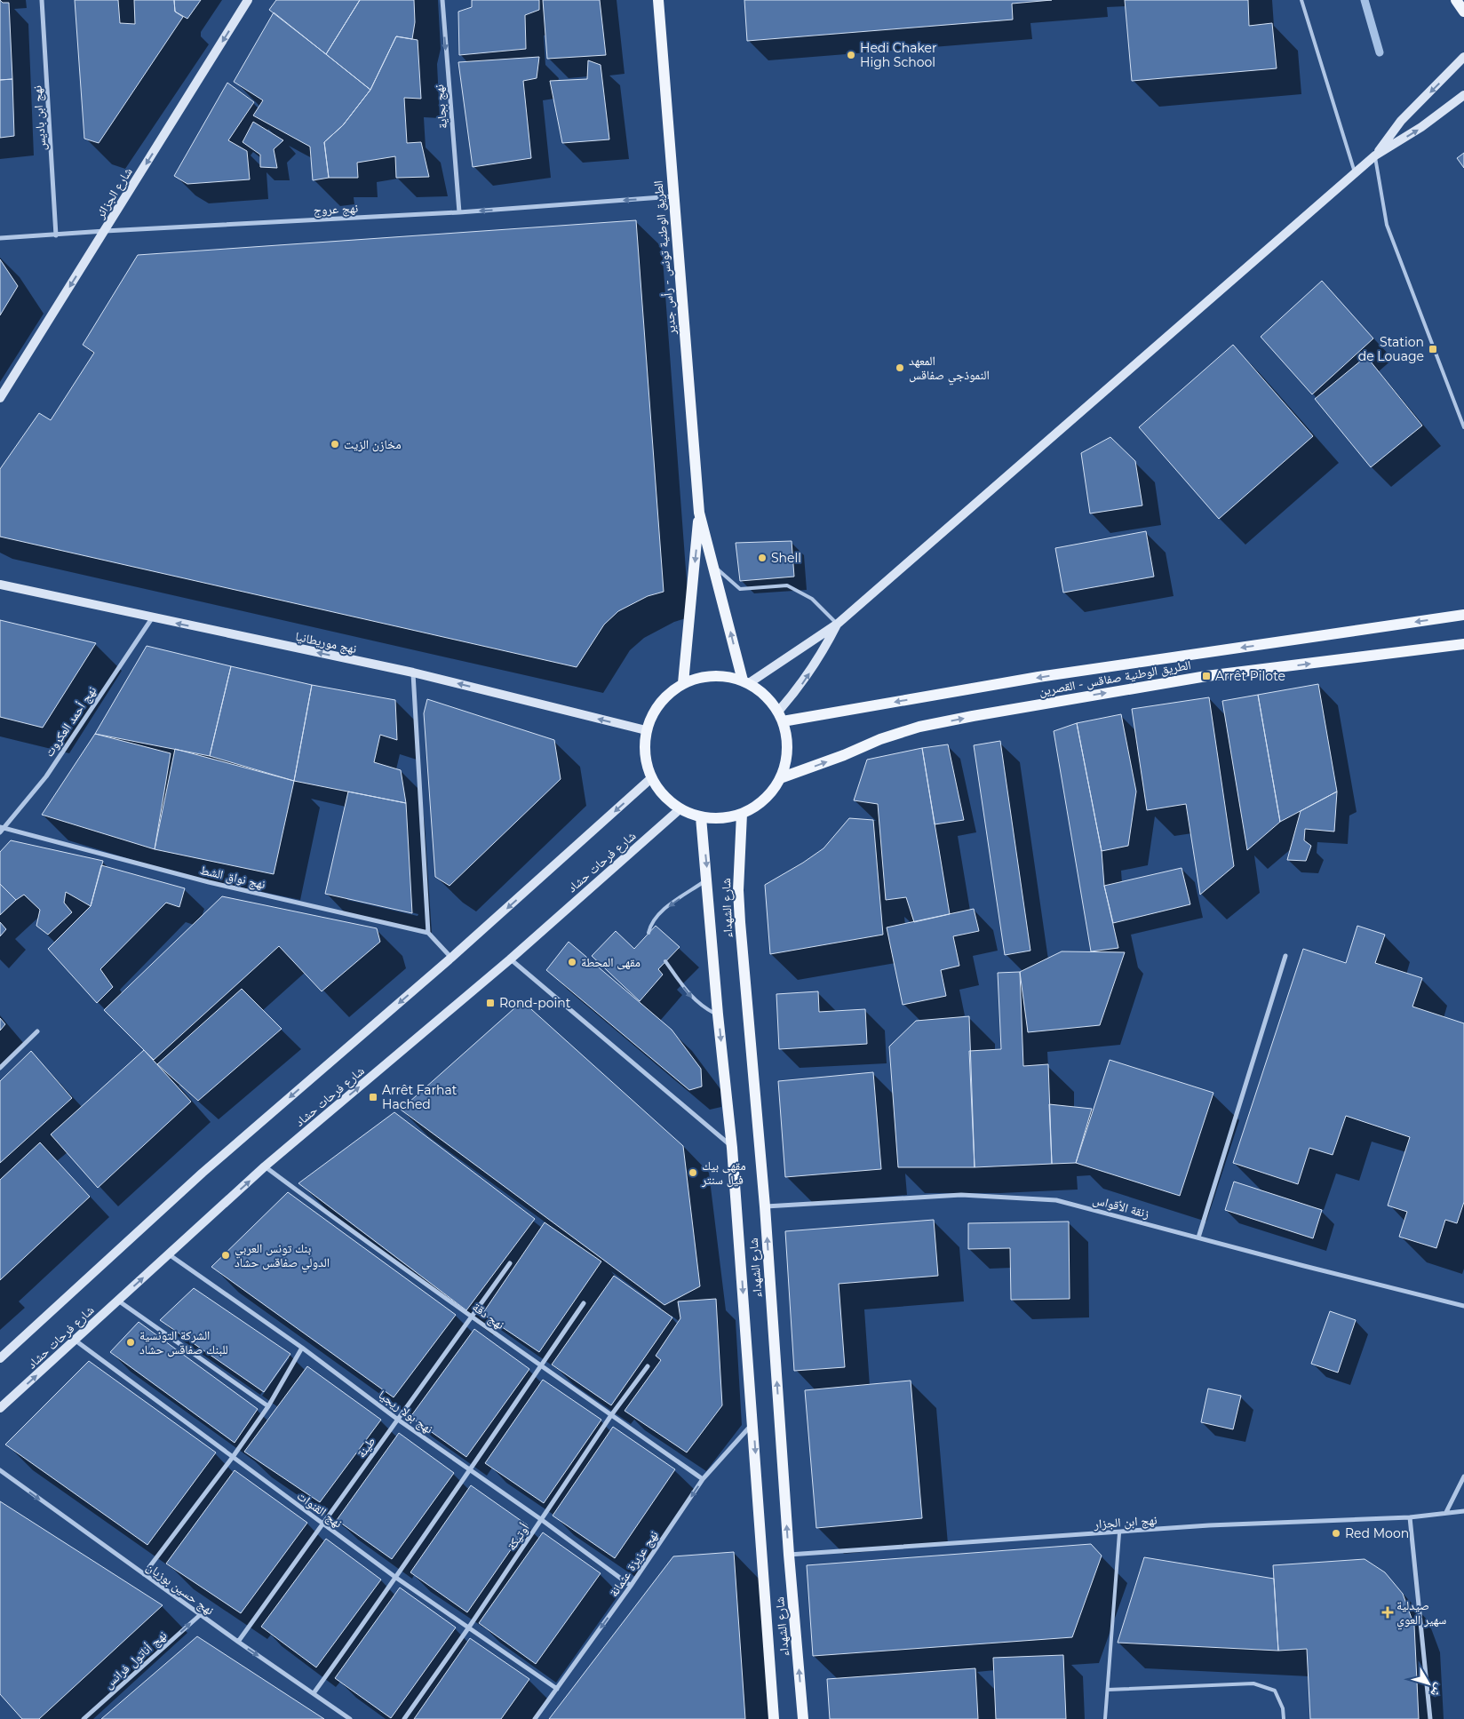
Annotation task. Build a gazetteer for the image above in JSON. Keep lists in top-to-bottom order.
{
  "streets": {
    "main road": ["الطريق الوطنية تونس - رأس جدير", "الطريق الوطنية صفاقس - القصرين", "شارع الشهداء"],
    "street": [
      "نهج بجاية",
      "نهج ابن باديس",
      "شارع الجزائر",
      "نهج عروج",
      "نهج موريطانيا",
      "نهج أحمد العكروت",
      "شارع فرحات حشاد",
      "نهج نواق الشط",
      "زنقة الأقواس",
      "نهج دقة",
      "نهج بولا ريجيا",
      "طينة",
      "نهج القنوات",
      "نهج ابن الجزار",
      "أوتيكة",
      "نهج عزيزة عثمانة",
      "نهج حسين بوزيان",
      "نهج أناتول فرانس"
    ]
  },
  "crossings": [
    ["نهج بجاية", "نهج عروج"],
    ["نهج ابن باديس", "نهج عروج"],
    ["شارع الجزائر", "نهج عروج"],
    ["نهج عروج", "الطريق الوطنية تونس - رأس جدير"],
    ["الطريق الوطنية تونس - رأس جدير", "نهج موريطانيا"],
    ["الطريق الوطنية تونس - رأس جدير", "الطريق الوطنية صفاقس - القصرين"],
    ["الطريق الوطنية تونس - رأس جدير", "شارع فرحات حشاد"],
    ["الطريق الوطنية تونس - رأس جدير", "شارع الشهداء"],
    ["نهج موريطانيا", "الطريق الوطنية صفاقس - القصرين"],
    ["نهج موريطانيا", "نهج أحمد العكروت"],
    ["نهج موريطانيا", "شارع فرحات حشاد"],
    ["نهج موريطانيا", "شارع الشهداء"],
    ["الطريق الوطنية صفاقس - القصرين", "شارع فرحات حشاد"],
    ["الطريق الوطنية صفاقس - القصرين", "شارع الشهداء"],
    ["نهج أحمد العكروت", "نهج نواق الشط"],
    ["شارع فرحات حشاد", "شارع الشهداء"],
    ["شارع فرحات حشاد", "نهج دقة"],
    ["شارع فرحات حشاد", "نهج بولا ريجيا"],
    ["شارع فرحات حشاد", "نهج القنوات"],
    ["شارع الشهداء", "زنقة الأقواس"],
    ["شارع الشهداء", "نهج ابن الجزار"],
    ["شارع الشهداء", "نهج عزيزة عثمانة"],
    ["نهج دقة", "طينة"],
    ["نهج دقة", "أوتيكة"],
    ["نهج دقة", "نهج عزيزة عثمانة"],
    ["نهج بولا ريجيا", "طينة"],
    ["نهج بولا ريجيا", "أوتيكة"],
    ["نهج بولا ريجيا", "نهج عزيزة عثمانة"],
    ["طينة", "نهج القنوات"],
    ["طينة", "نهج حسين بوزيان"],
    ["نهج القنوات", "أوتيكة"],
    ["نهج القنوات", "نهج عزيزة عثمانة"],
    ["نهج حسين بوزيان", "نهج أناتول فرانس"]
  ],
  "one_way": [
    "نهج بجاية",
    "شارع الجزائر",
    "نهج موريطانيا",
    "نهج عزيزة عثمانة",
    "نهج حسين بوزيان",
    "نهج أناتول فرانس"
  ],
  "places": {
    "other": [
      "Hedi Chaker High School",
      "المعهد النموذجي صفاقس",
      "مخازن الزيت",
      "Shell",
      "مقهى المحطة",
      "مقهى بيك فيل سنتر",
      "بنك تونس العربي الدولي صفاقس حشاد",
      "الشركة التونسية للبنك صفاقس حشاد",
      "Red Moon"
    ],
    "transit": [
      "Station de Louage",
      "Arrêt Pilote",
      "Rond-point",
      "Arrêt Farhat Hached"
    ],
    "health": ["صيدلية سهير العوي"]
  },
  "north": "bottom right"
}
